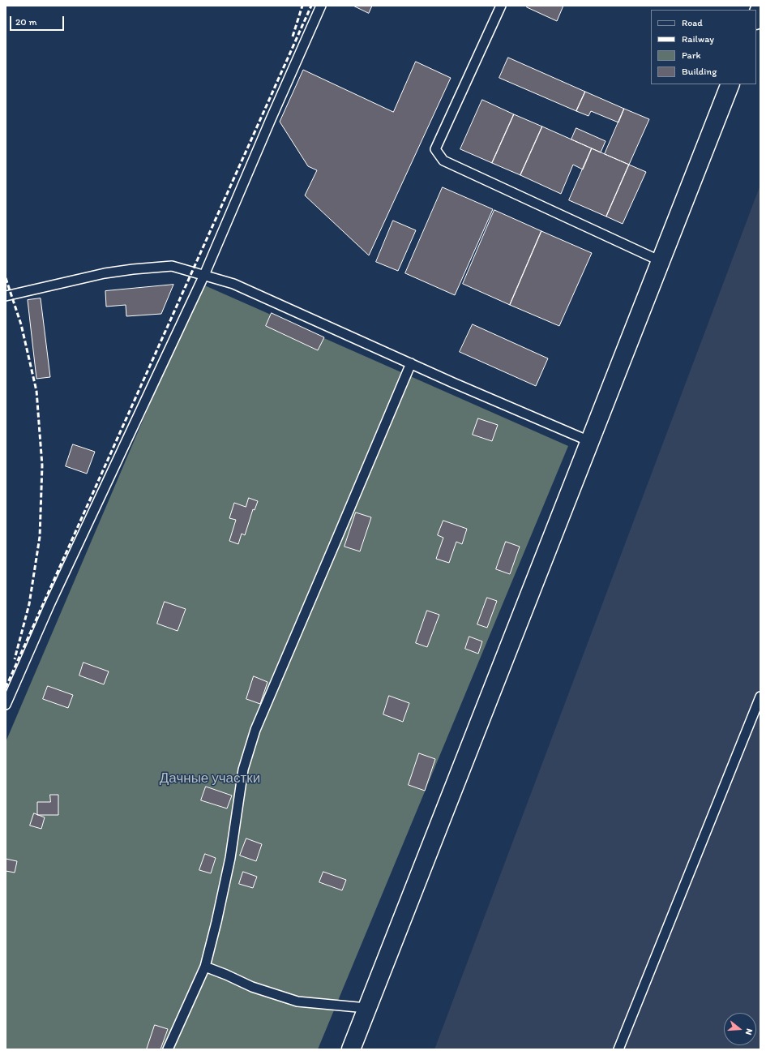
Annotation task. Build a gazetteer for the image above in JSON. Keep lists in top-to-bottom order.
{
  "parks": ["Дачные участки"],
  "legend": [
    "Road",
    "Railway",
    "Park",
    "Building"
  ],
  "scale_bar": "20 m",
  "north": "right"
}
